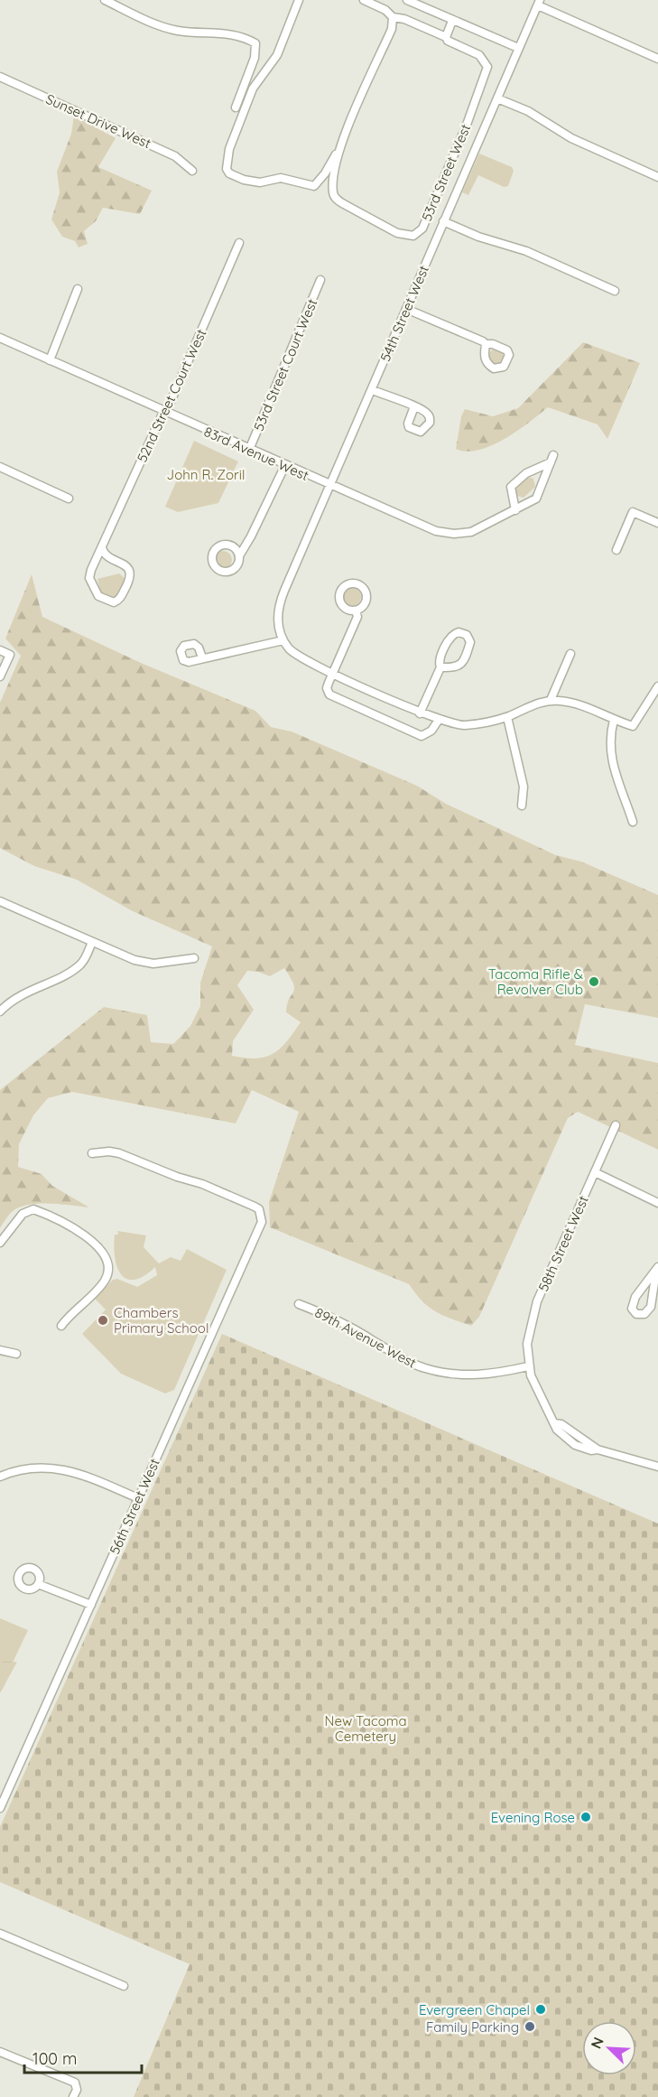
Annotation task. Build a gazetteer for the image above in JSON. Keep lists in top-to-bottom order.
{
  "streets": {
    "street": [
      "Sunset Drive West",
      "53rd Street West",
      "54th Street West",
      "53rd Street Court West",
      "52nd Street Court West",
      "83rd Avenue West",
      "58th Street West",
      "89th Avenue West",
      "56th Street West"
    ]
  },
  "crossings": [
    ["54th Street West", "83rd Avenue West"],
    ["53rd Street Court West", "83rd Avenue West"],
    ["52nd Street Court West", "83rd Avenue West"],
    ["58th Street West", "89th Avenue West"]
  ],
  "parks": ["John R. Zoril", "New Tacoma Cemetery"],
  "places": [
    "Tacoma Rifle & Revolver Club",
    "Chambers Primary School",
    "Evening Rose",
    "Evergreen Chapel",
    "Family Parking"
  ],
  "scale_bar": "100 m",
  "north": "top left"
}
